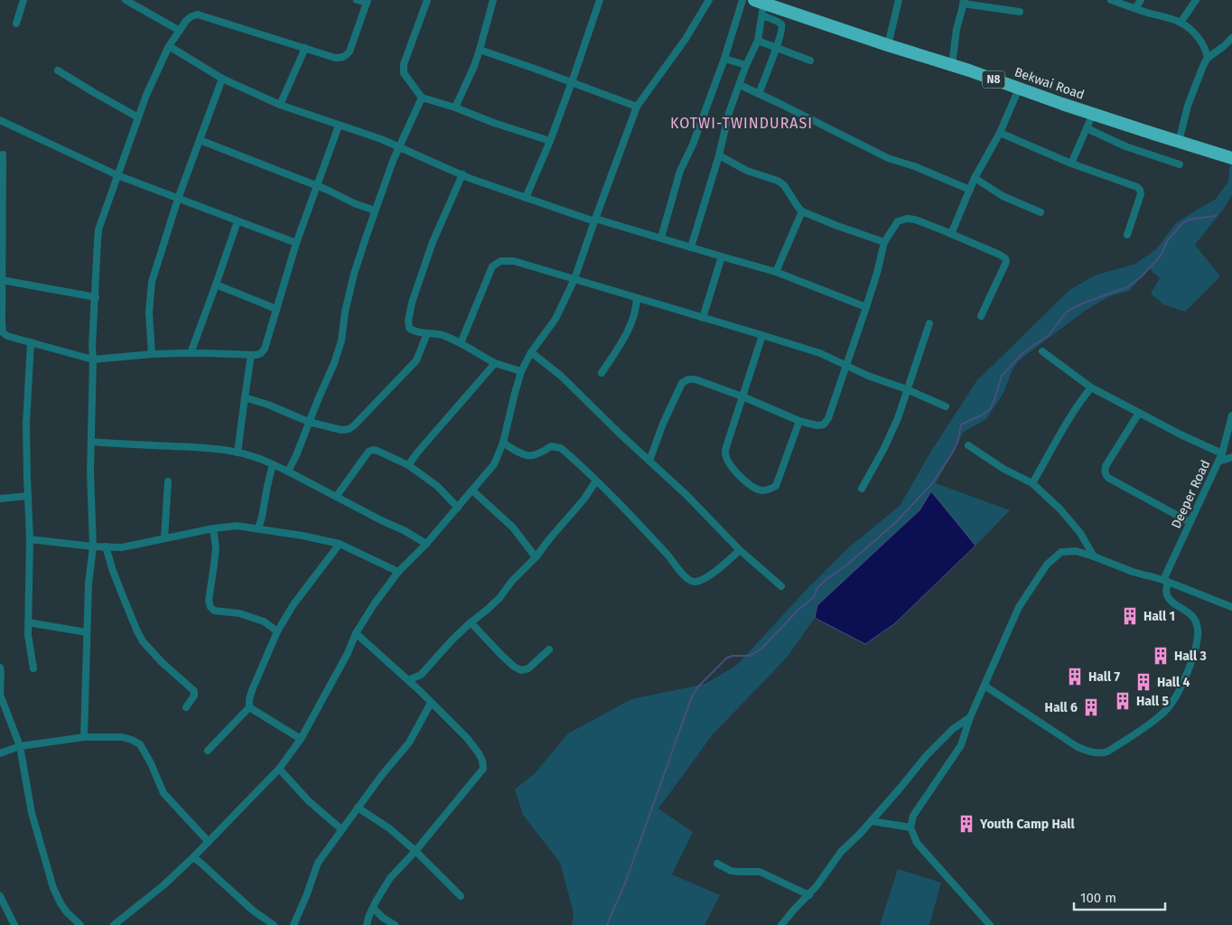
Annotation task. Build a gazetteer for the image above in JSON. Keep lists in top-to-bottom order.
{
  "streets": {
    "highway": ["N8", "Bekwai Road"],
    "street": ["Deeper Road"]
  },
  "districts": ["KOTWI-TWINDURASI"],
  "places": {
    "building": [
      "Hall 1",
      "Hall 3",
      "Hall 7",
      "Hall 4",
      "Hall 5",
      "Hall 6",
      "Youth Camp Hall"
    ]
  },
  "scale_bar": "100 m"
}
